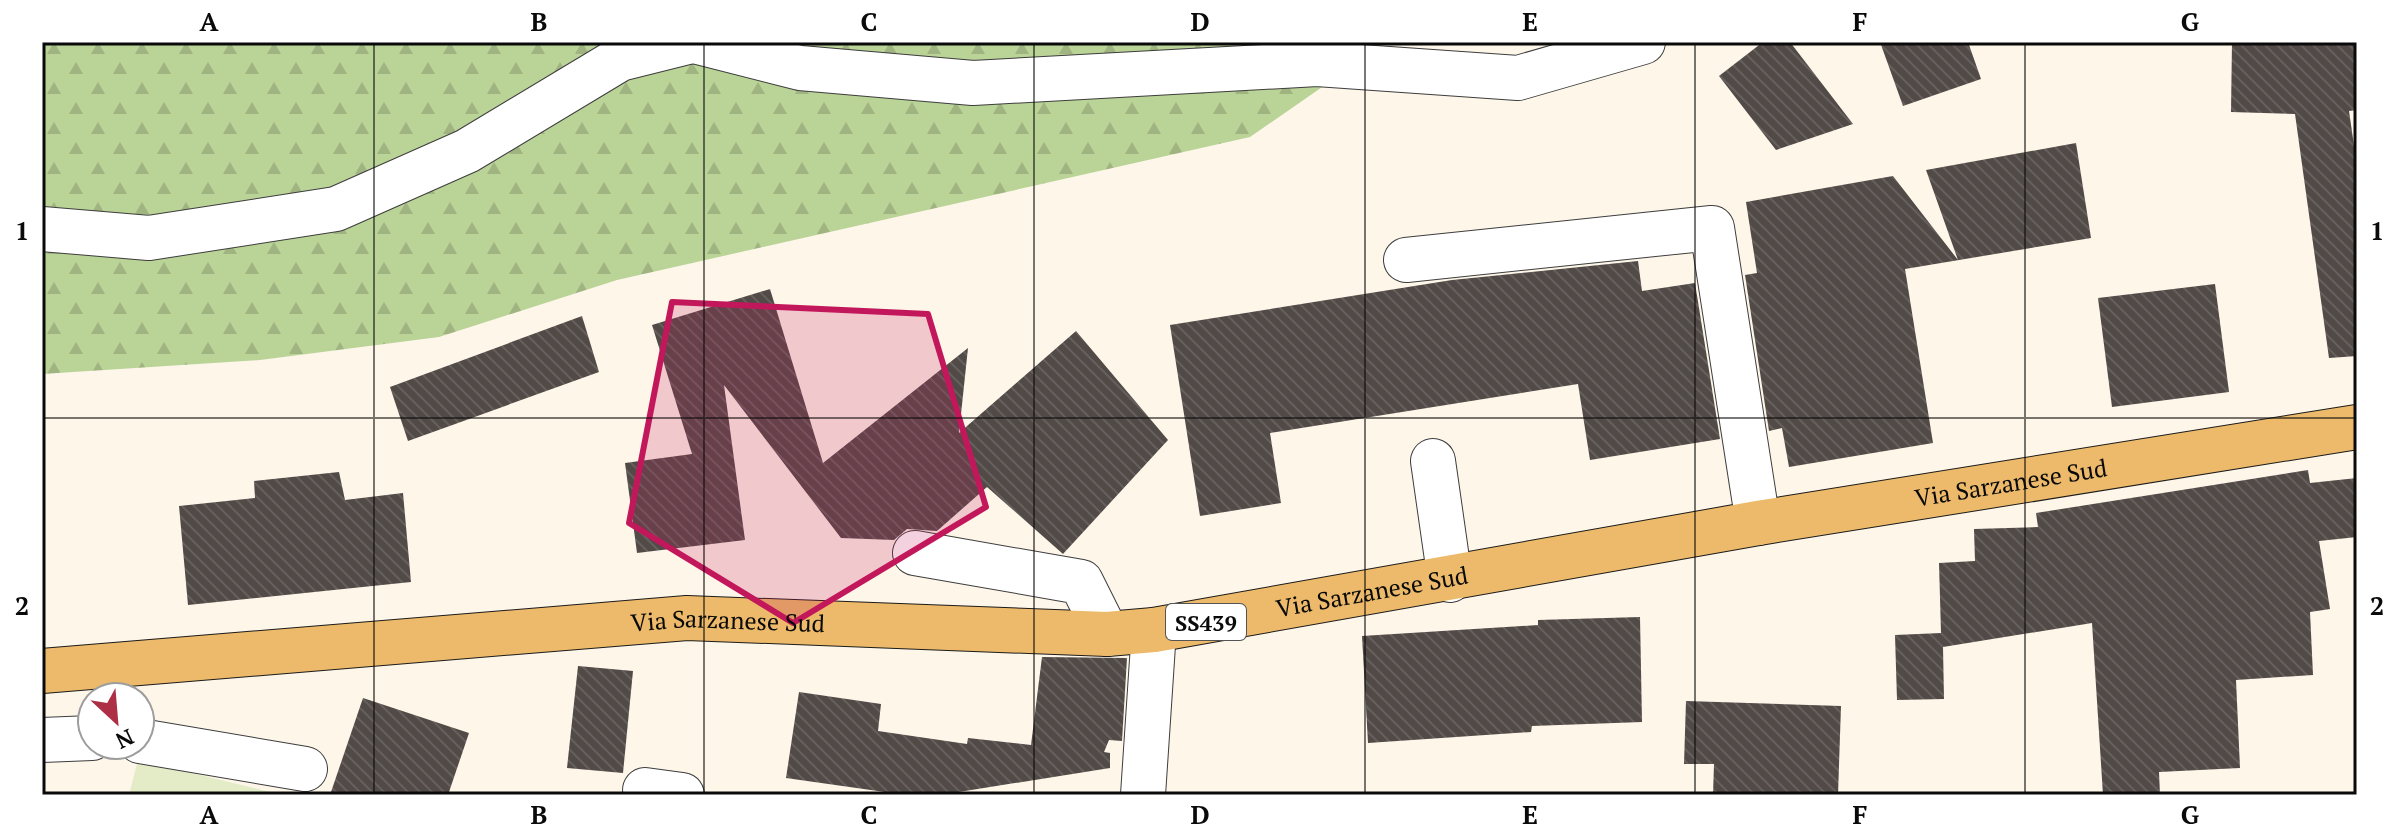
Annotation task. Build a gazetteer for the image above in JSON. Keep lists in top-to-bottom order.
{
  "streets": {
    "main road": ["Via Sarzanese Sud", "SS439"]
  },
  "north": "bottom right",
  "grid": {
    "columns": [
      "A",
      "B",
      "C",
      "D",
      "E",
      "F",
      "G"
    ],
    "rows": ["1", "2"]
  }
}
